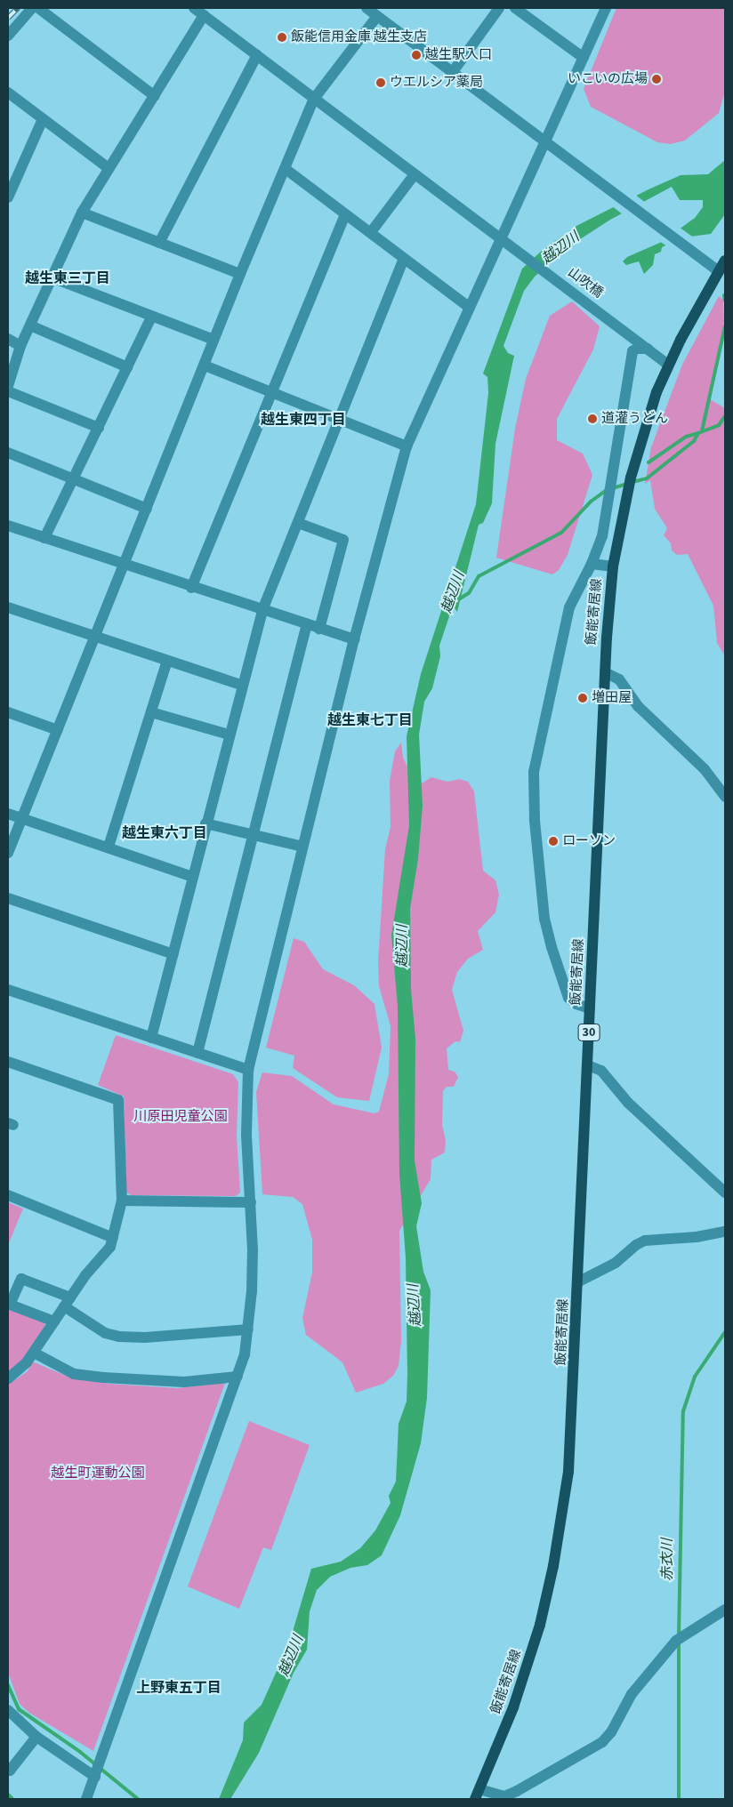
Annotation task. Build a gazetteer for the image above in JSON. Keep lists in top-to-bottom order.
{
  "streets": {
    "main road": ["飯能寄居線", "30"],
    "street": ["山吹橋"]
  },
  "crossings": [
    ["山吹橋", "飯能寄居線"]
  ],
  "districts": [
    "越生東三丁目",
    "越生東四丁目",
    "越生東七丁目",
    "越生東六丁目",
    "上野東五丁目"
  ],
  "water": ["越辺川", "赤衣川"],
  "parks": ["川原田児童公園", "越生町運動公園"],
  "places": [
    "飯能信用金庫 越生支店",
    "越生駅入口",
    "いこいの広場",
    "ウエルシア薬局",
    "道灌うどん",
    "増田屋",
    "ローソン"
  ]
}
